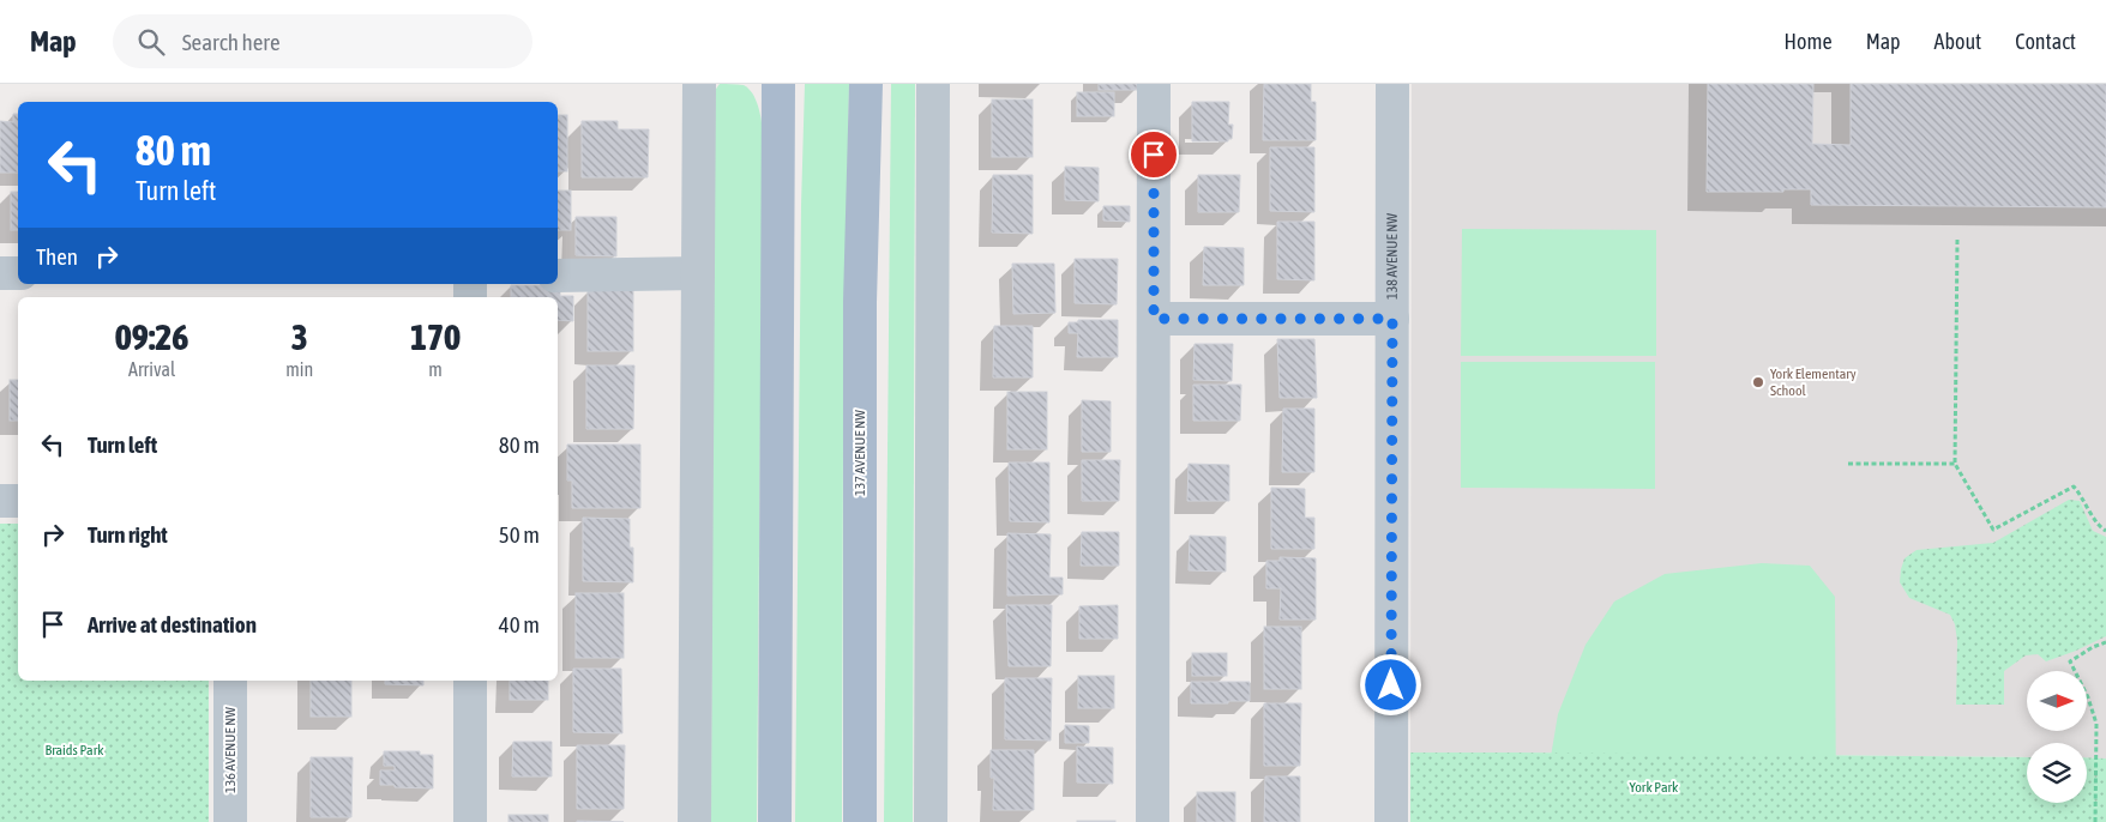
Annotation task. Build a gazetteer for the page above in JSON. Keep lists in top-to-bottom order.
{
  "streets": {
    "main road": ["137 AVENUE NW"],
    "street": ["138 AVENUE NW", "136 AVENUE NW"]
  },
  "parks": ["Braids Park", "York Park"],
  "places": ["York Elementary School"],
  "north": "right",
  "page": {
    "header": "Map",
    "search": "Search here",
    "nav": [
      "Home",
      "Map",
      "About",
      "Contact"
    ],
    "turn": ["80 m", "Turn left"],
    "then": "Then",
    "eta": [
      "09:26",
      "Arrival",
      "3",
      "min",
      "170",
      "m"
    ],
    "list": [
      {
        "name": "Turn left",
        "value": "80 m"
      },
      {
        "name": "Turn right",
        "value": "50 m"
      },
      {
        "name": "Arrive at destination",
        "value": "40 m"
      }
    ]
  }
}
